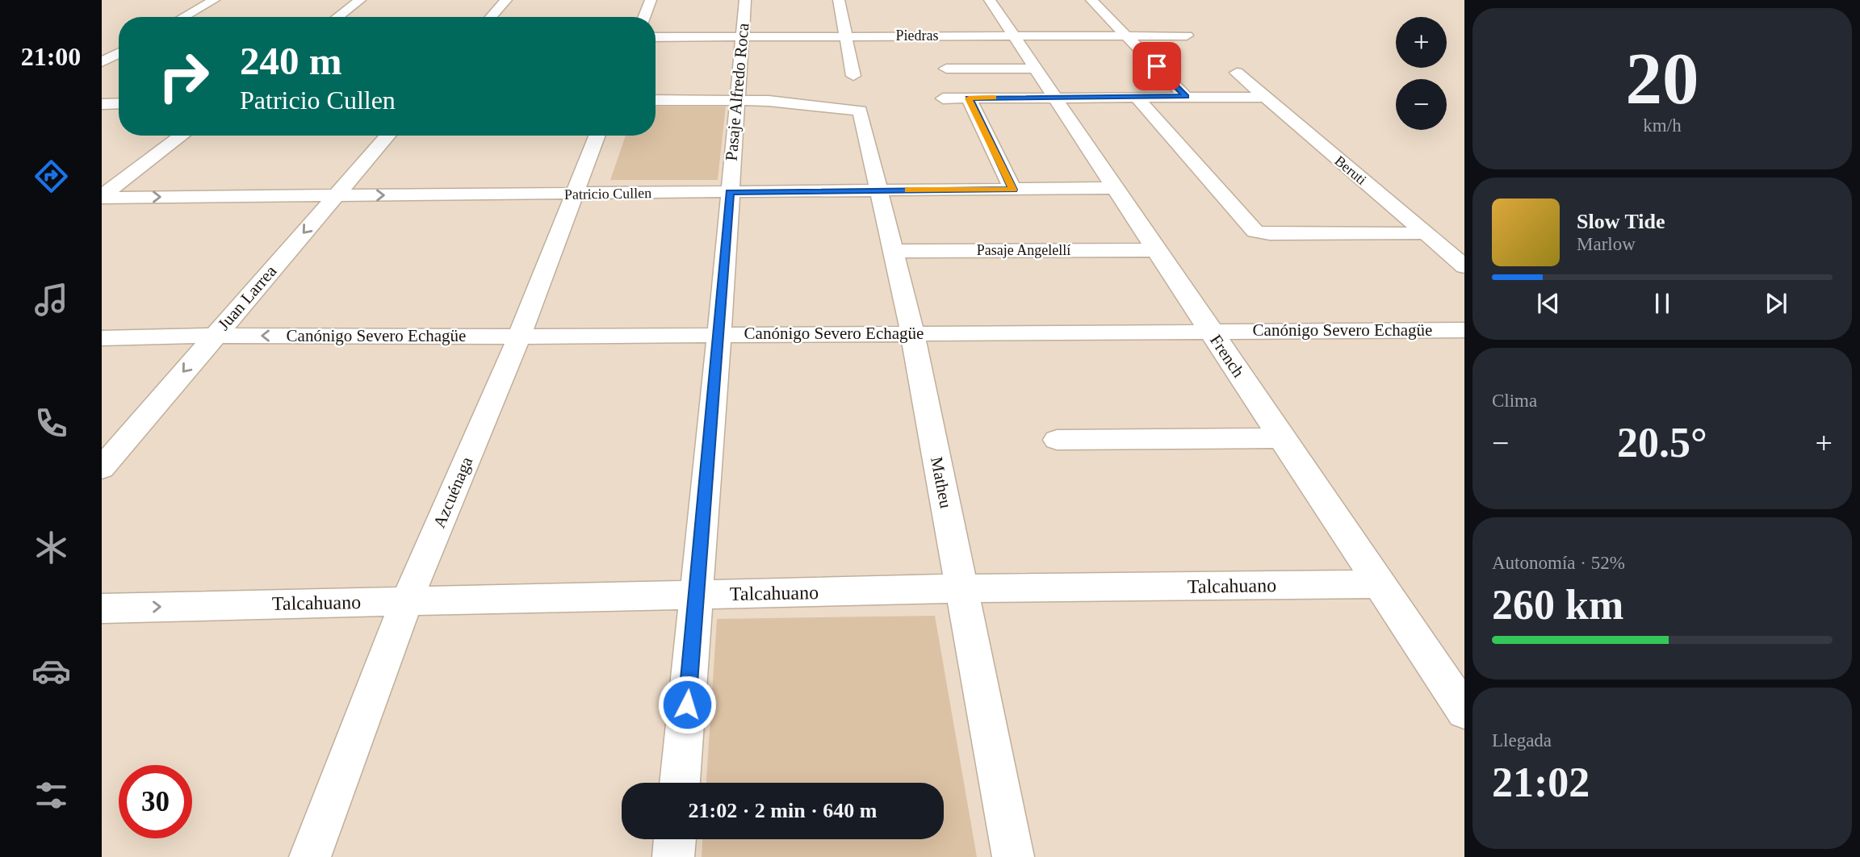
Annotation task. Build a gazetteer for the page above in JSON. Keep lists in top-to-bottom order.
{
  "streets": {
    "street": [
      "Piedras",
      "Pasaje Alfredo Roca",
      "Beruti",
      "Patricio Cullen",
      "Pasaje Angelellí",
      "Juan Larrea",
      "Canónigo Severo Echagüe",
      "French",
      "Matheu",
      "Azcuénaga",
      "Talcahuano"
    ]
  },
  "crossings": [
    ["Piedras", "Pasaje Alfredo Roca"],
    ["Piedras", "French"],
    ["Pasaje Alfredo Roca", "Patricio Cullen"],
    ["Pasaje Alfredo Roca", "Canónigo Severo Echagüe"],
    ["Pasaje Alfredo Roca", "Matheu"],
    ["Pasaje Alfredo Roca", "Talcahuano"],
    ["Patricio Cullen", "Juan Larrea"],
    ["Patricio Cullen", "French"],
    ["Patricio Cullen", "Matheu"],
    ["Patricio Cullen", "Azcuénaga"],
    ["Pasaje Angelellí", "French"],
    ["Pasaje Angelellí", "Matheu"],
    ["Juan Larrea", "Canónigo Severo Echagüe"],
    ["Canónigo Severo Echagüe", "French"],
    ["Canónigo Severo Echagüe", "Matheu"],
    ["Canónigo Severo Echagüe", "Azcuénaga"],
    ["French", "Talcahuano"],
    ["Matheu", "Talcahuano"],
    ["Azcuénaga", "Talcahuano"]
  ],
  "one_way": ["Patricio Cullen", "Juan Larrea"],
  "page": {
    "tabs": "21:00",
    "tile": [
      ["20", "km/h"],
      "Clima",
      ["Autonomía · 52%", "260 km"],
      ["Llegada", "21:02"]
    ],
    "map_buttons": ["+", "−"],
    "turn": ["240 m", "Patricio Cullen"],
    "song": ["Slow Tide", "Marlow"],
    "heat": ["−", "20.5°", "+"],
    "limit": "30",
    "trip": "21:02 · 2 min · 640 m"
  }
}
